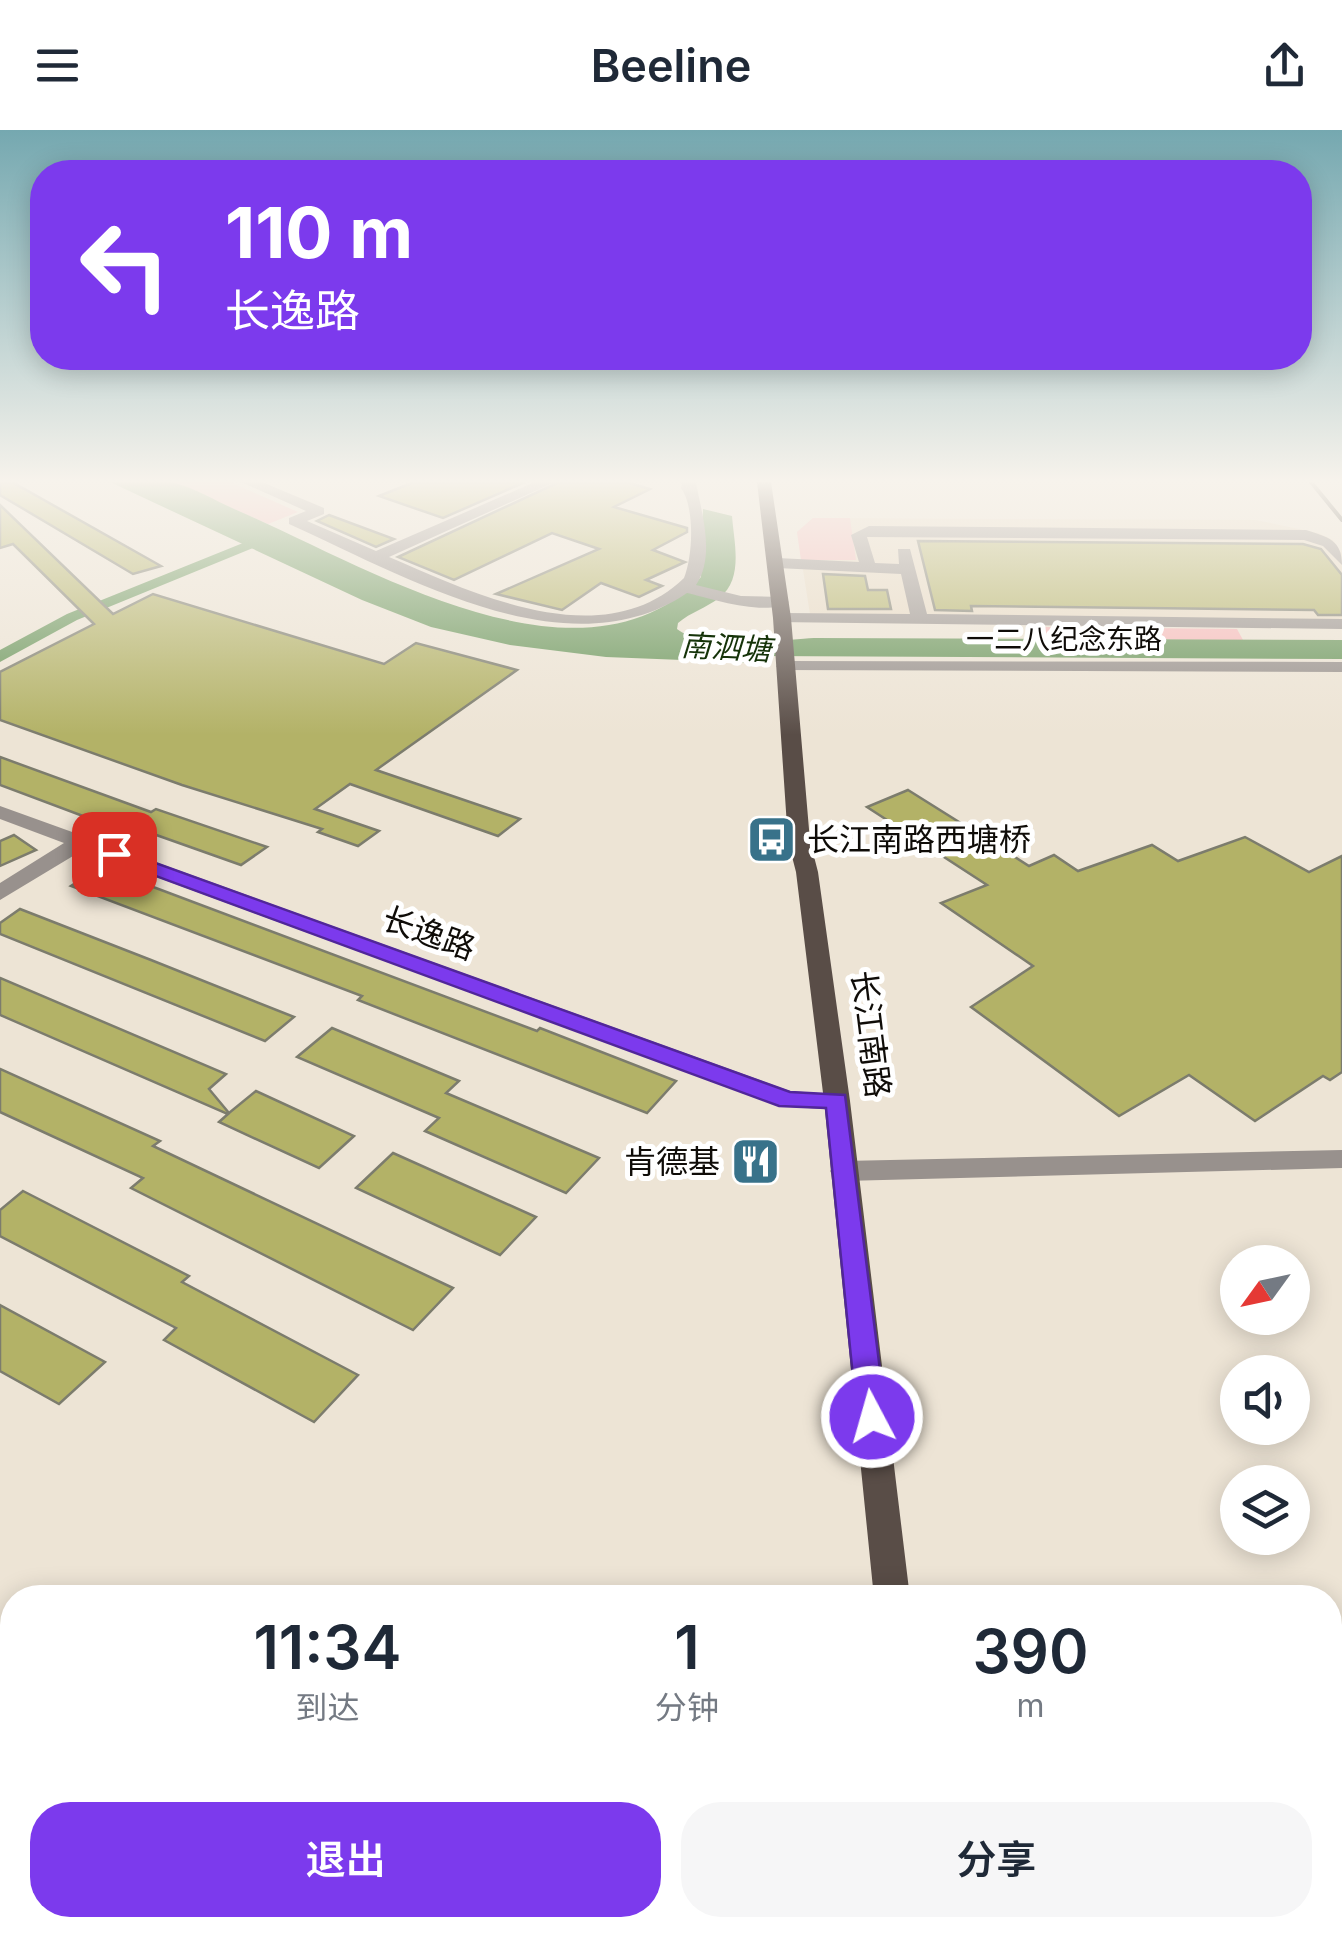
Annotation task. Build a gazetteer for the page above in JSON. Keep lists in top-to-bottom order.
{
  "streets": {
    "main road": ["长江南路"],
    "street": ["一二八纪念东路", "长逸路"]
  },
  "crossings": [
    ["一二八纪念东路", "长江南路"],
    ["长逸路", "长江南路"]
  ],
  "water": ["南泗塘"],
  "places": {
    "bus stop": ["长江南路西塘桥"],
    "restaurant": ["肯德基"]
  },
  "north": "bottom left",
  "page": {
    "header": "Beeline",
    "turn": ["110 m", "长逸路"],
    "eta": [
      "11:34",
      "到达",
      "1",
      "分钟",
      "390",
      "m"
    ],
    "buttons": ["退出", "分享"]
  }
}
